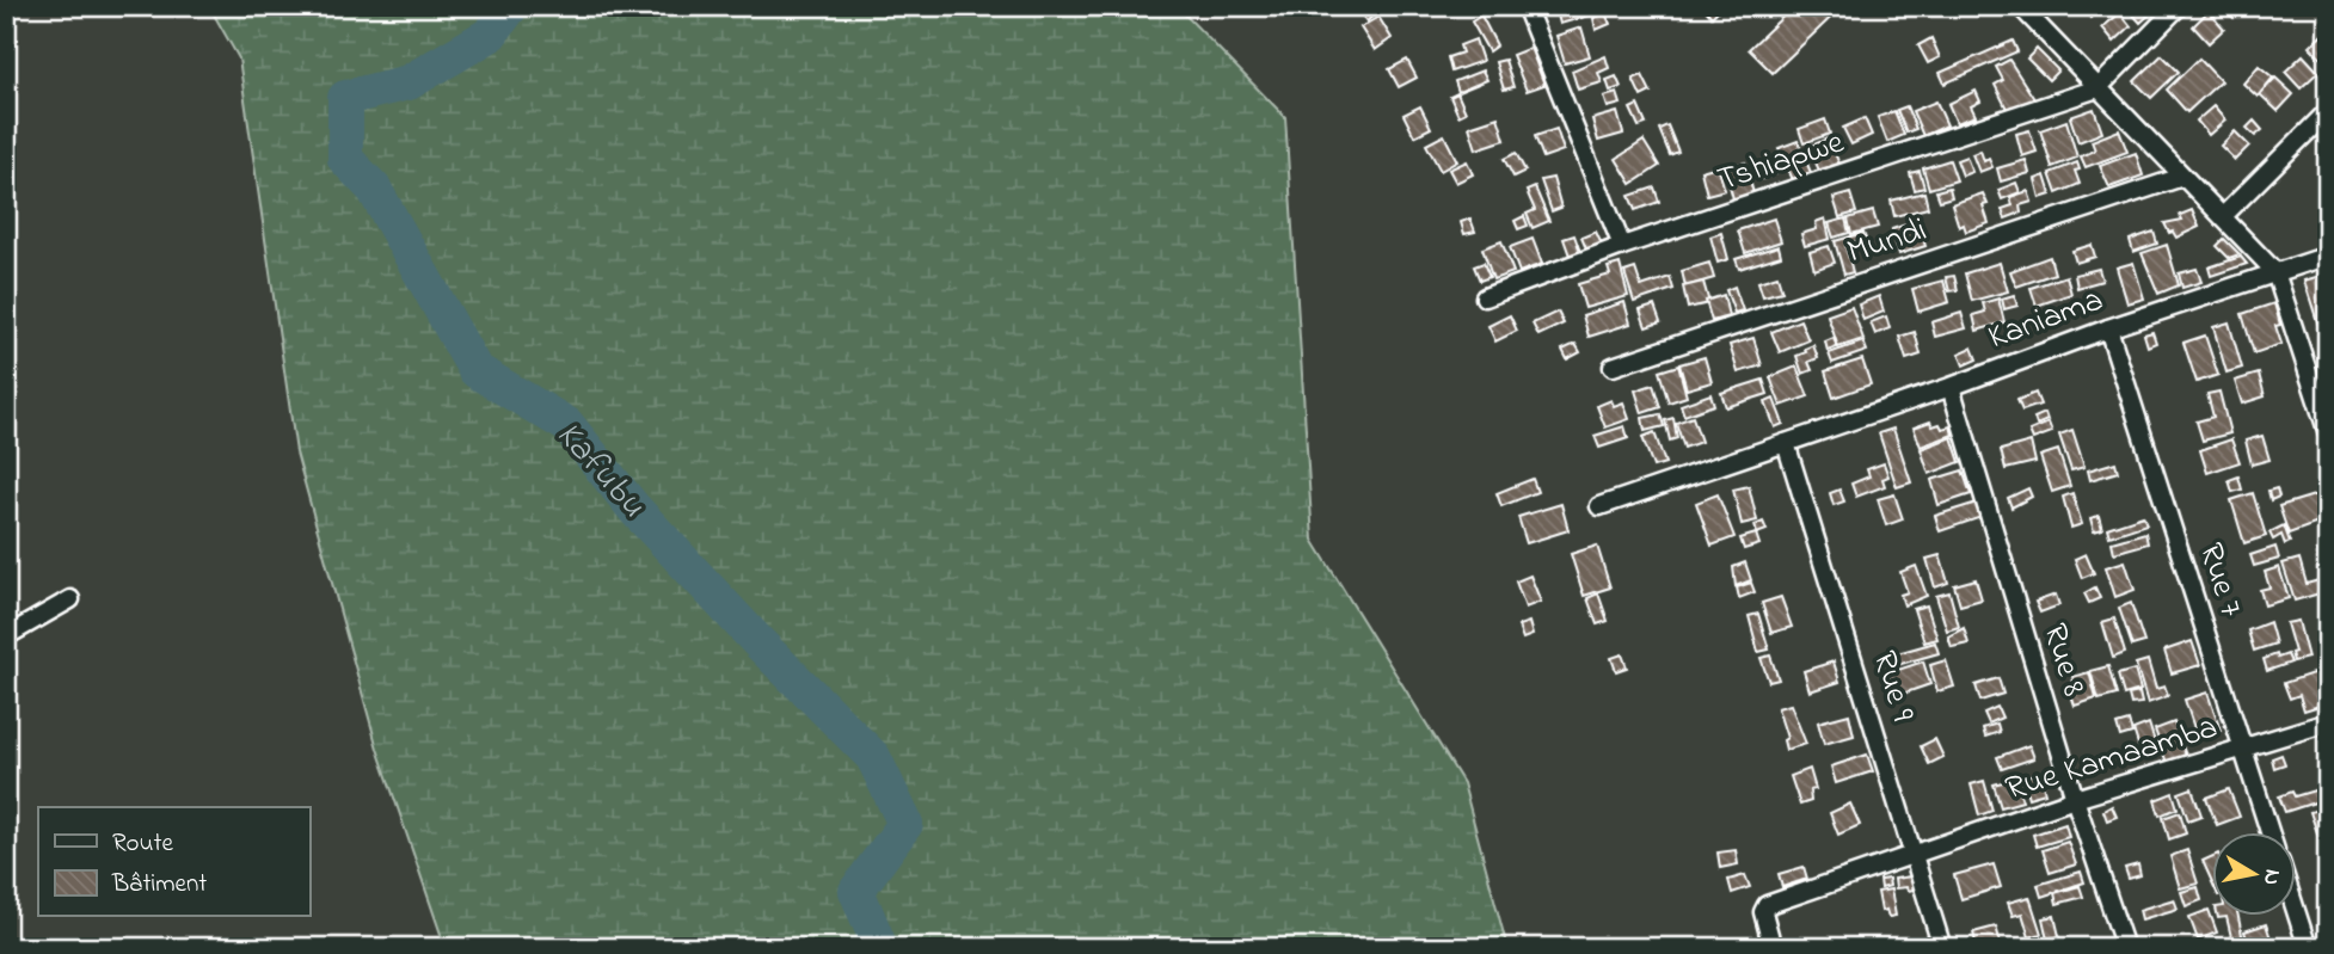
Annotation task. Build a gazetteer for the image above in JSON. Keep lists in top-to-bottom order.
{
  "streets": {
    "street": [
      "Tshiapwe",
      "Mundi",
      "Kaniama",
      "Rue 7",
      "Rue 8",
      "Rue 9",
      "Rue Kamaamba"
    ]
  },
  "crossings": [
    ["Kaniama", "Rue 7"],
    ["Kaniama", "Rue 8"],
    ["Kaniama", "Rue 9"],
    ["Rue 7", "Rue Kamaamba"],
    ["Rue 8", "Rue Kamaamba"],
    ["Rue 9", "Rue Kamaamba"]
  ],
  "water": ["Kafubu"],
  "legend": ["Route", "Bâtiment"],
  "north": "right"
}
